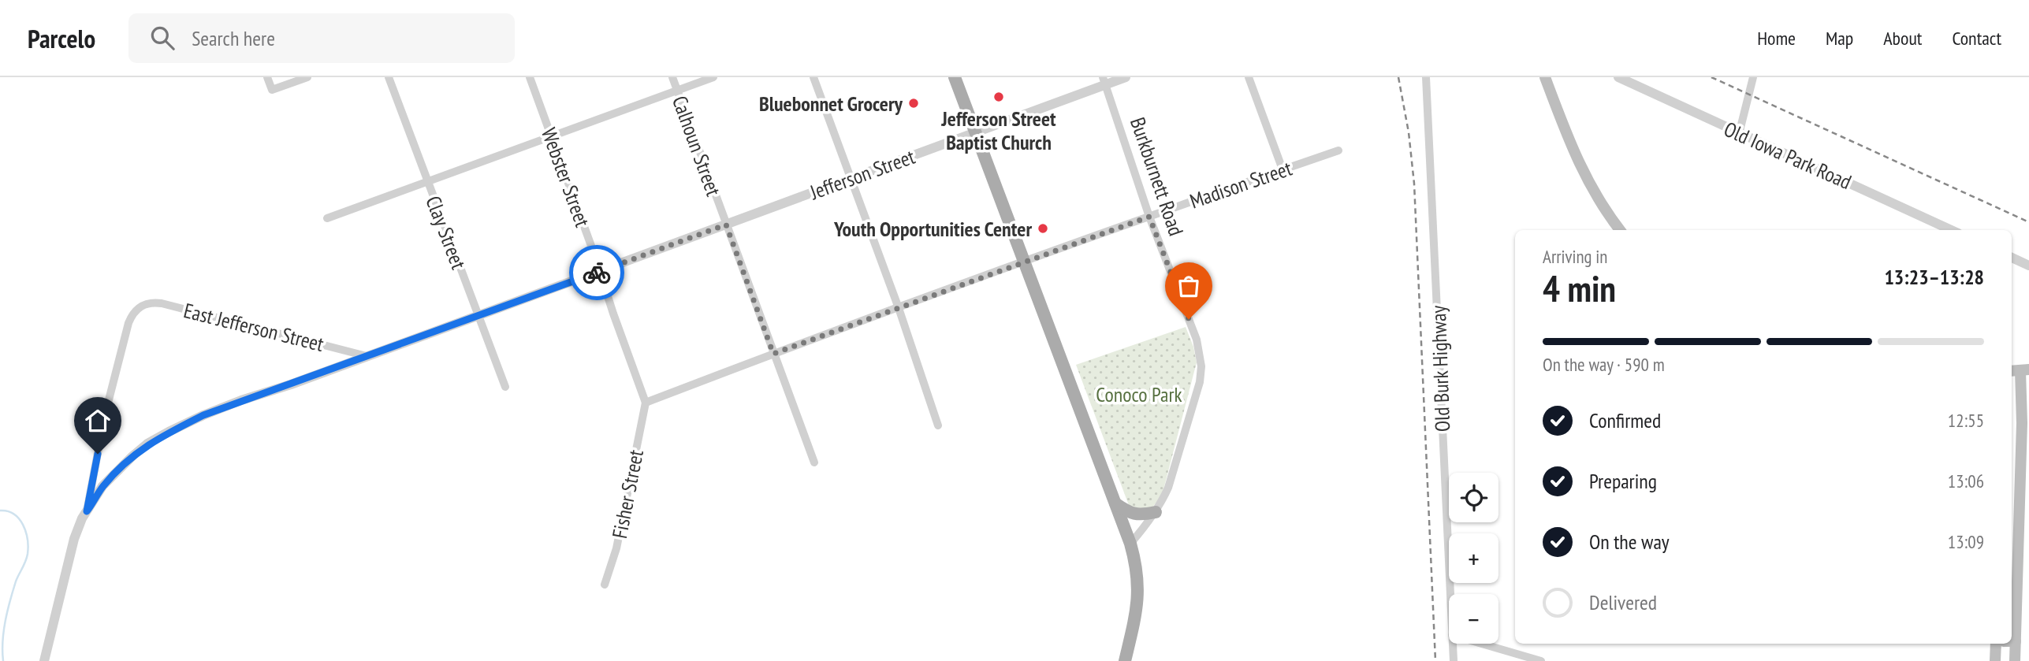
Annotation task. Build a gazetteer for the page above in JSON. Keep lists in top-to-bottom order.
{
  "streets": {
    "street": [
      "Calhoun Street",
      "Old Iowa Park Road",
      "Jefferson Street",
      "Burkburnett Road",
      "Webster Street",
      "Madison Street",
      "Clay Street",
      "East Jefferson Street",
      "Old Burk Highway",
      "Fisher Street"
    ]
  },
  "crossings": [
    ["Calhoun Street", "Jefferson Street"],
    ["Calhoun Street", "Madison Street"],
    ["Jefferson Street", "Burkburnett Road"],
    ["Jefferson Street", "Webster Street"],
    ["Burkburnett Road", "Madison Street"],
    ["Webster Street", "Madison Street"],
    ["Webster Street", "Fisher Street"],
    ["Madison Street", "Fisher Street"]
  ],
  "parks": ["Conoco Park"],
  "places": ["Jefferson Street Baptist Church", "Bluebonnet Grocery", "Youth Opportunities Center"],
  "page": {
    "header": "Parcelo",
    "search": "Search here",
    "nav": [
      "Home",
      "Map",
      "About",
      "Contact"
    ],
    "heading": ["4 min", "Arriving in", "13:23–13:28"],
    "bar": "On the way · 590 m",
    "list": [
      ["Confirmed", "12:55"],
      ["Preparing", "13:06"],
      ["On the way", "13:09"],
      "Delivered"
    ],
    "map_buttons": ["+", "−"]
  }
}
